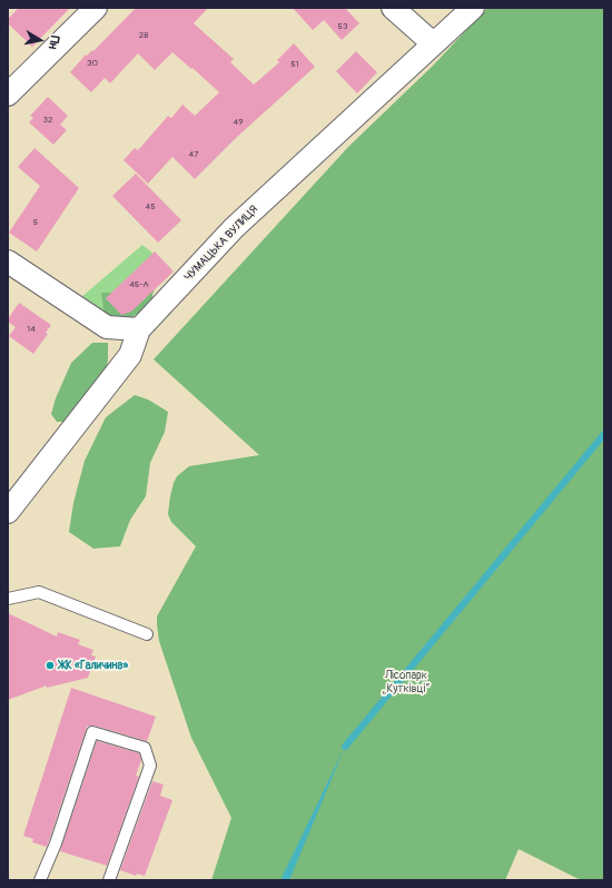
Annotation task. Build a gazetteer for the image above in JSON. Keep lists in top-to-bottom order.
{
  "streets": {
    "street": ["ЧУМАЦЬКА ВУЛИЦЯ"]
  },
  "parks": ["Лісопарк „Кутківці“"],
  "places": ["ЖК «Галичина»"],
  "house_numbers": [
    "53",
    "28",
    "30",
    "51",
    "32",
    "49",
    "47",
    "45",
    "5",
    "45-А",
    "14"
  ],
  "north": "right"
}
